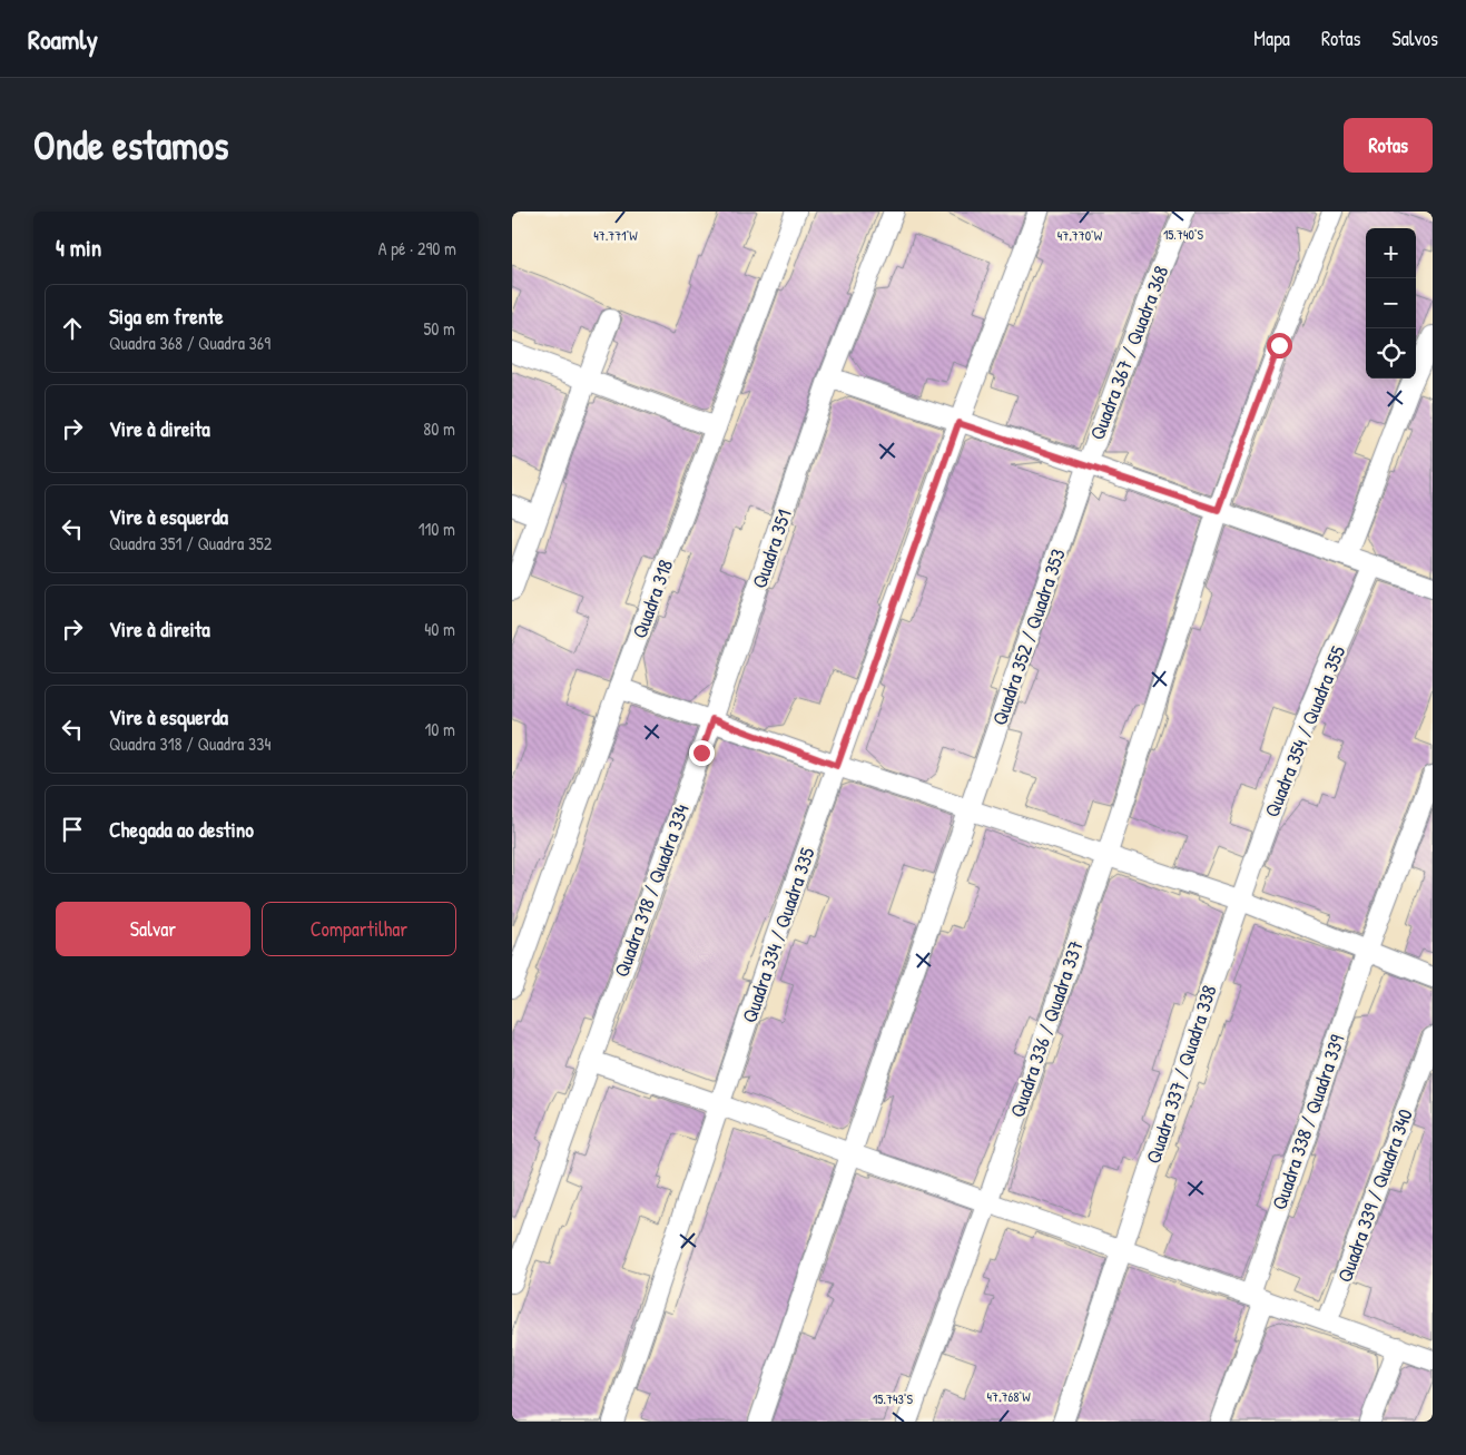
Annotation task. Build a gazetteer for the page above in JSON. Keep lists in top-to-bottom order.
{
  "streets": {
    "street": [
      "Quadra 367 / Quadra 368",
      "Quadra 351",
      "Quadra 318",
      "Quadra 352 / Quadra 353",
      "Quadra 354 / Quadra 355",
      "Quadra 318 / Quadra 334",
      "Quadra 334 / Quadra 335",
      "Quadra 336 / Quadra 337",
      "Quadra 337 / Quadra 338",
      "Quadra 338 / Quadra 339",
      "Quadra 339 / Quadra 340"
    ]
  },
  "crossings": [
    ["Quadra 367 / Quadra 368", "Quadra 352 / Quadra 353"],
    ["Quadra 351", "Quadra 318 / Quadra 334"],
    ["Quadra 354 / Quadra 355", "Quadra 337 / Quadra 338"]
  ],
  "page": {
    "header": "Roamly",
    "nav": ["Mapa", "Rotas", "Salvos"],
    "buttons": [
      "Rotas",
      ["Salvar", "Compartilhar"]
    ],
    "title": "Onde estamos",
    "heading": ["4 min", "A pé · 290 m"],
    "map_buttons": ["+", "−"],
    "list": [
      ["Siga em frente", "Quadra 368 / Quadra 369", "50 m"],
      ["Vire à direita", "80 m"],
      ["Vire à esquerda", "Quadra 351 / Quadra 352", "110 m"],
      ["Vire à direita", "40 m"],
      ["Vire à esquerda", "Quadra 318 / Quadra 334", "10 m"],
      "Chegada ao destino"
    ]
  },
  "coordinates": [
    "15.740°S",
    "47.771°W",
    "47.770°W",
    "47.768°W",
    "15.743°S"
  ]
}
